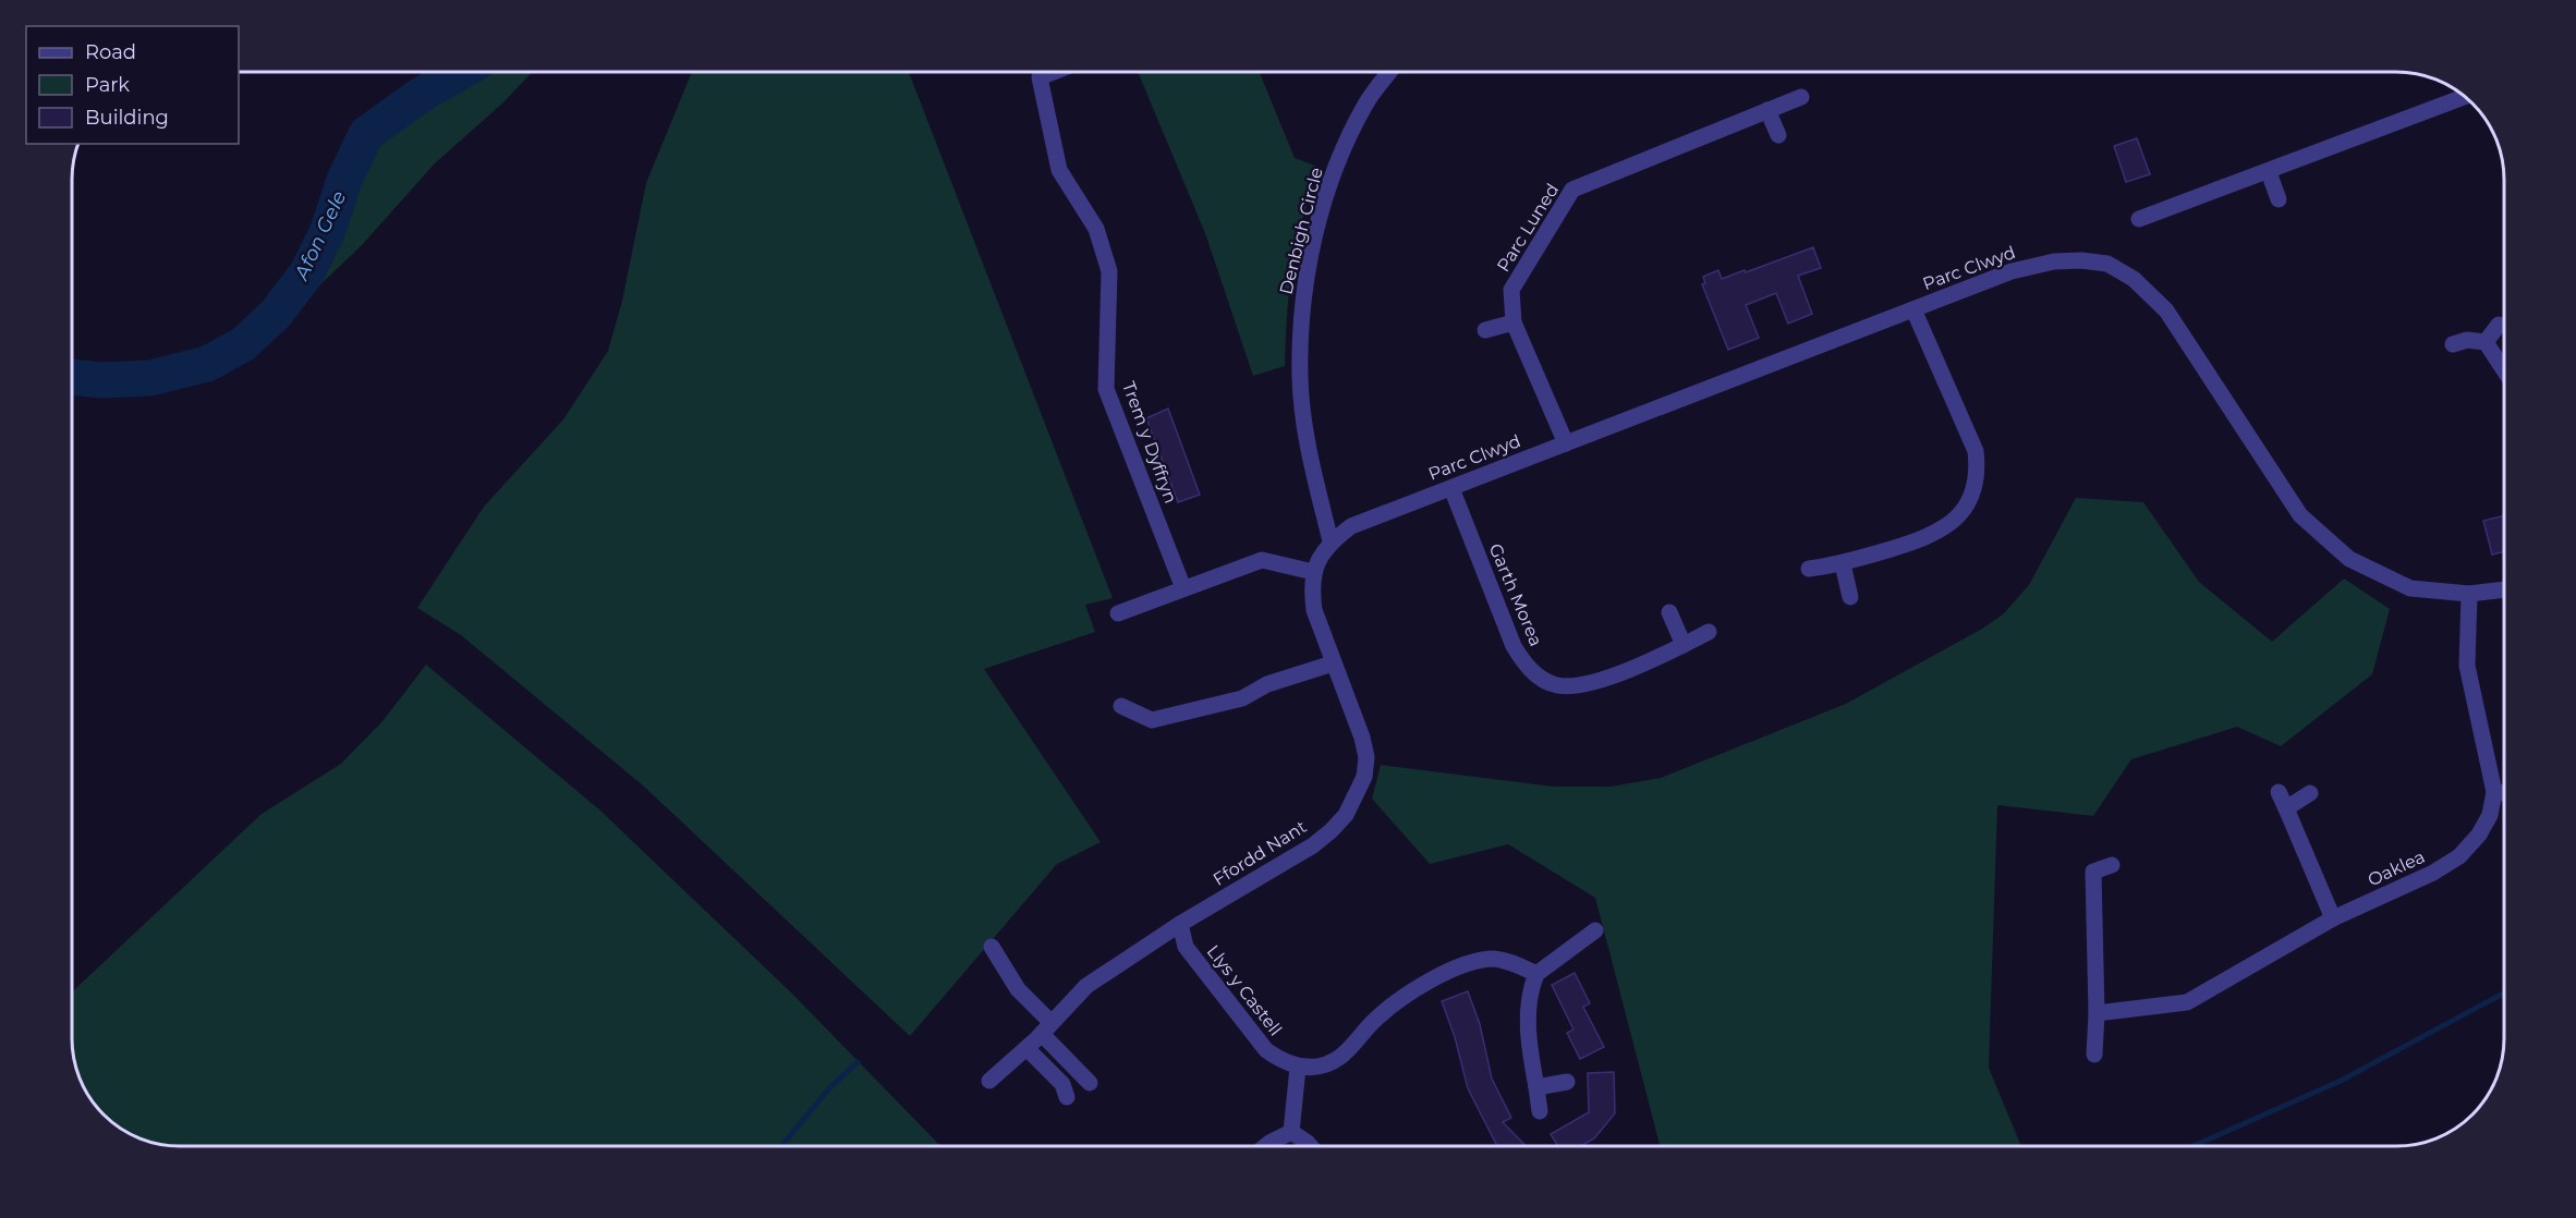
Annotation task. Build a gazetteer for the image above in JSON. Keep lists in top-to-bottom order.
{
  "streets": {
    "street": [
      "Parc Luned",
      "Denbigh Circle",
      "Parc Clwyd",
      "Trem y Dyffryn",
      "Garth Morea",
      "Ffordd Nant",
      "Oaklea",
      "Llys y Castell"
    ]
  },
  "crossings": [
    ["Parc Luned", "Parc Clwyd"],
    ["Denbigh Circle", "Parc Clwyd"],
    ["Denbigh Circle", "Ffordd Nant"],
    ["Parc Clwyd", "Garth Morea"],
    ["Parc Clwyd", "Ffordd Nant"],
    ["Parc Clwyd", "Oaklea"],
    ["Ffordd Nant", "Llys y Castell"]
  ],
  "water": ["Afon Gele"],
  "legend": ["Road", "Park", "Building"]
}
